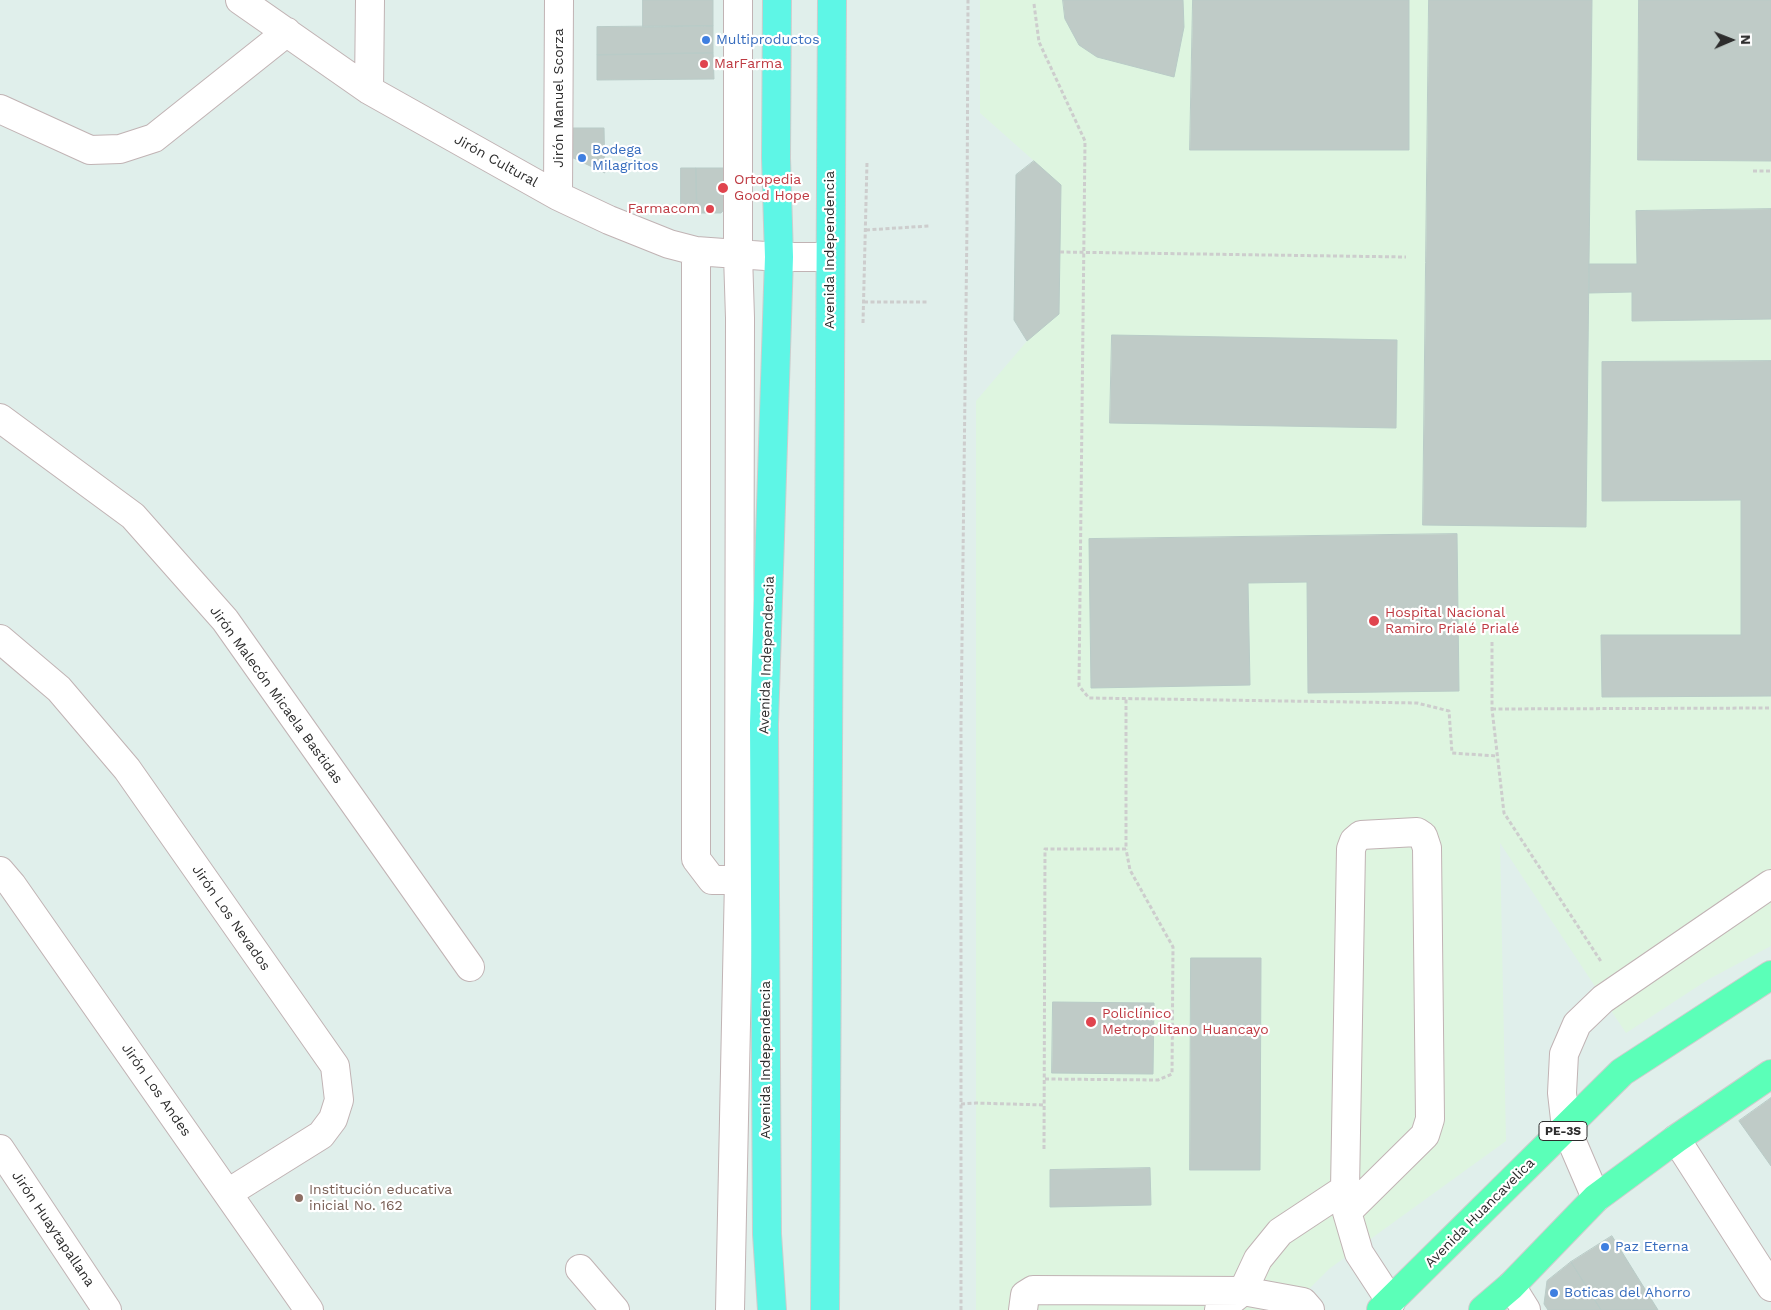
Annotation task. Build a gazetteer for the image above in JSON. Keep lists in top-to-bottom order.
{
  "streets": {
    "highway": ["PE-3S", "Avenida Huancavelica"],
    "main road": ["Avenida Independencia"],
    "street": [
      "Jirón Manuel Scorza",
      "Jirón Cultural",
      "Jirón Malecón Micaela Bastidas",
      "Jirón Los Nevados",
      "Jirón Los Andes",
      "Jirón Huaytapallana"
    ]
  },
  "crossings": [
    ["Jirón Manuel Scorza", "Jirón Cultural"],
    ["Jirón Cultural", "Avenida Independencia"],
    ["Jirón Los Nevados", "Jirón Los Andes"]
  ],
  "places": [
    "Multiproductos",
    "MarFarma",
    "Bodega Milagritos",
    "Ortopedia Good Hope",
    "Farmacom",
    "Hospital Nacional Ramiro Prialé Prialé",
    "Policlínico Metropolitano Huancayo",
    "Institución educativa inicial No. 162",
    "Paz Eterna",
    "Boticas del Ahorro"
  ],
  "north": "right"
}
